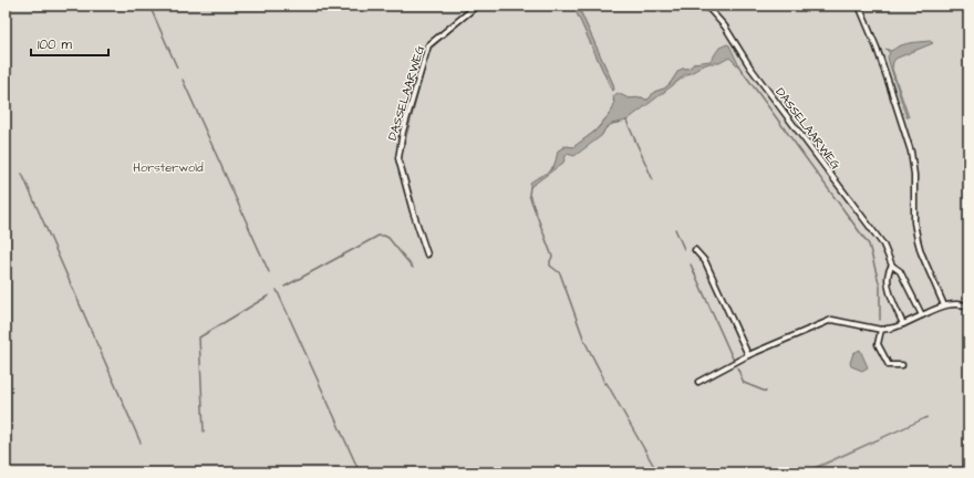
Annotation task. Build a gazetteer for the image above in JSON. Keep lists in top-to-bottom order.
{
  "streets": {
    "street": ["DASSELAARWEG"]
  },
  "parks": ["Horsterwold"],
  "scale_bar": "100 m"
}
